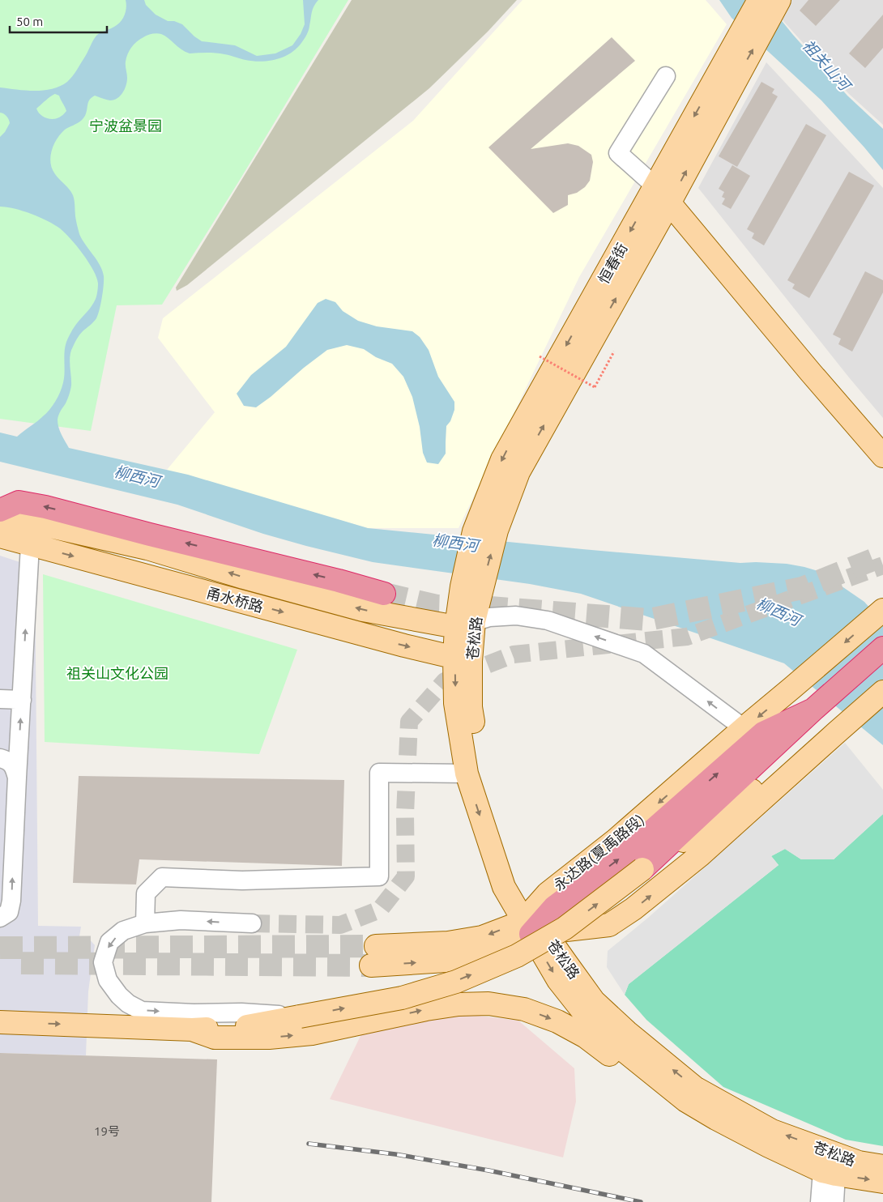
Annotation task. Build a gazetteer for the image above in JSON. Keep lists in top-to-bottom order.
{
  "streets": {
    "main road": [
      "恒春街",
      "甬水桥路",
      "苍松路",
      "永达路(夏禹路段)"
    ]
  },
  "crossings": [
    ["恒春街", "苍松路"],
    ["甬水桥路", "苍松路"],
    ["苍松路", "永达路(夏禹路段)"]
  ],
  "water": ["祖关山河", "柳西河"],
  "parks": ["宁波盆景园", "祖关山文化公园"],
  "house_numbers": ["19号"],
  "scale_bar": "50 m"
}
